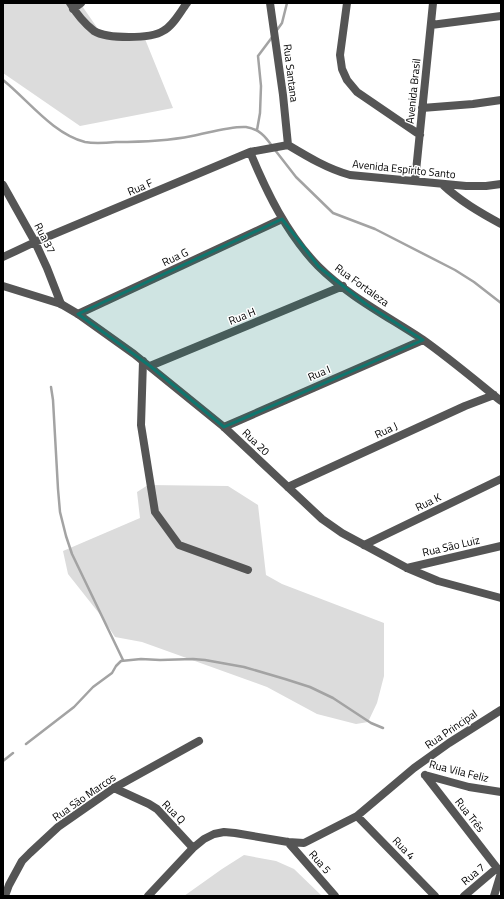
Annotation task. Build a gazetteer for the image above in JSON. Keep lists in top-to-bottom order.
{
  "streets": {
    "street": [
      "Rua Santana",
      "Avenida Brasil",
      "Avenida Espírito Santo",
      "Rua F",
      "Rua 37",
      "Rua G",
      "Rua Fortaleza",
      "Rua H",
      "Rua I",
      "Rua J",
      "Rua 20",
      "Rua K",
      "Rua São Luiz",
      "Rua Principal",
      "Rua Vila Feliz",
      "Rua São Marcos",
      "Rua Q",
      "Rua Três",
      "Rua 4",
      "Rua 5",
      "Rua 7"
    ]
  },
  "crossings": [
    ["Rua Santana", "Avenida Espírito Santo"],
    ["Rua Santana", "Rua F"],
    ["Avenida Brasil", "Avenida Espírito Santo"],
    ["Avenida Espírito Santo", "Rua F"],
    ["Rua F", "Rua 37"],
    ["Rua F", "Rua Fortaleza"],
    ["Rua 37", "Rua 20"],
    ["Rua G", "Rua Fortaleza"],
    ["Rua G", "Rua 20"],
    ["Rua Fortaleza", "Rua H"],
    ["Rua Fortaleza", "Rua I"],
    ["Rua Fortaleza", "Rua J"],
    ["Rua H", "Rua 20"],
    ["Rua I", "Rua 20"],
    ["Rua J", "Rua 20"],
    ["Rua 20", "Rua K"],
    ["Rua 20", "Rua São Luiz"],
    ["Rua Principal", "Rua Vila Feliz"],
    ["Rua Principal", "Rua Q"],
    ["Rua Principal", "Rua 4"],
    ["Rua Principal", "Rua 5"],
    ["Rua Vila Feliz", "Rua Três"],
    ["Rua São Marcos", "Rua Q"],
    ["Rua Três", "Rua 7"]
  ]
}
